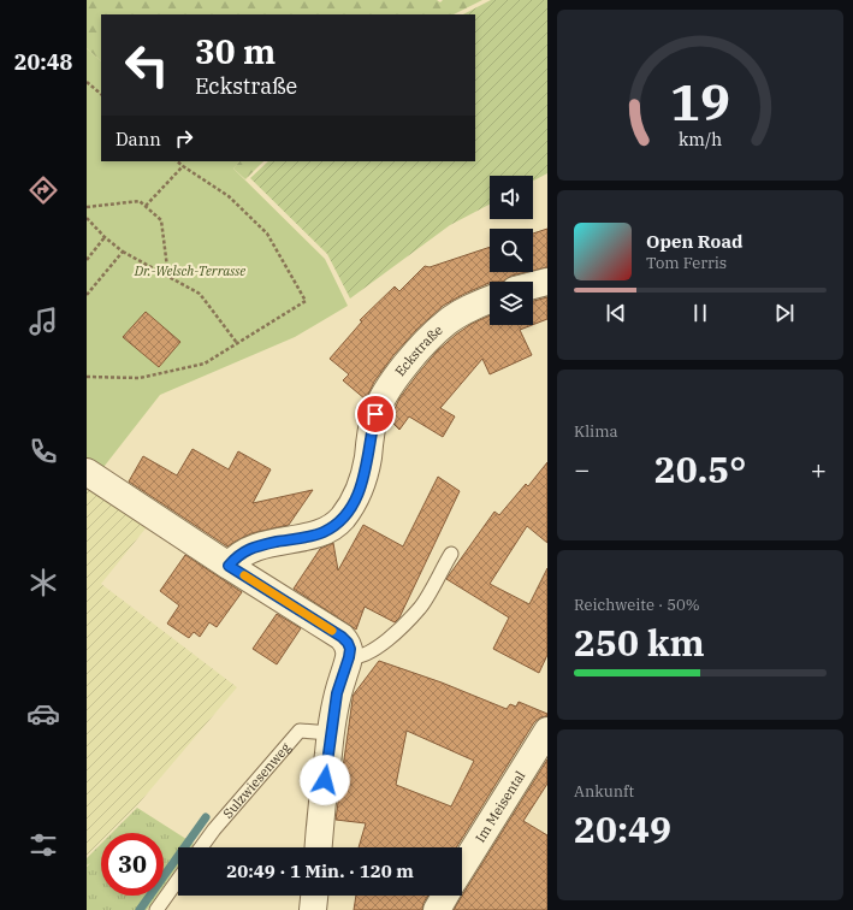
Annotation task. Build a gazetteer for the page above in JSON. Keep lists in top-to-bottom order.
{
  "streets": {
    "street": ["Eckstraße", "Im Meisental"],
    "lane": ["Sulzwiesenweg"]
  },
  "parks": ["Dr.-Welsch-Terrasse"],
  "page": {
    "tabs": "20:48",
    "turn": ["30 m", "Eckstraße"],
    "then": "Dann",
    "song": ["Open Road", "Tom Ferris"],
    "tile": [
      "Klima",
      ["Reichweite · 50%", "250 km"],
      ["Ankunft", "20:49"]
    ],
    "heat": ["−", "20.5°", "+"],
    "limit": "30",
    "trip": "20:49 · 1 Min. · 120 m",
    "gauge": ["19", "km/h"]
  }
}
